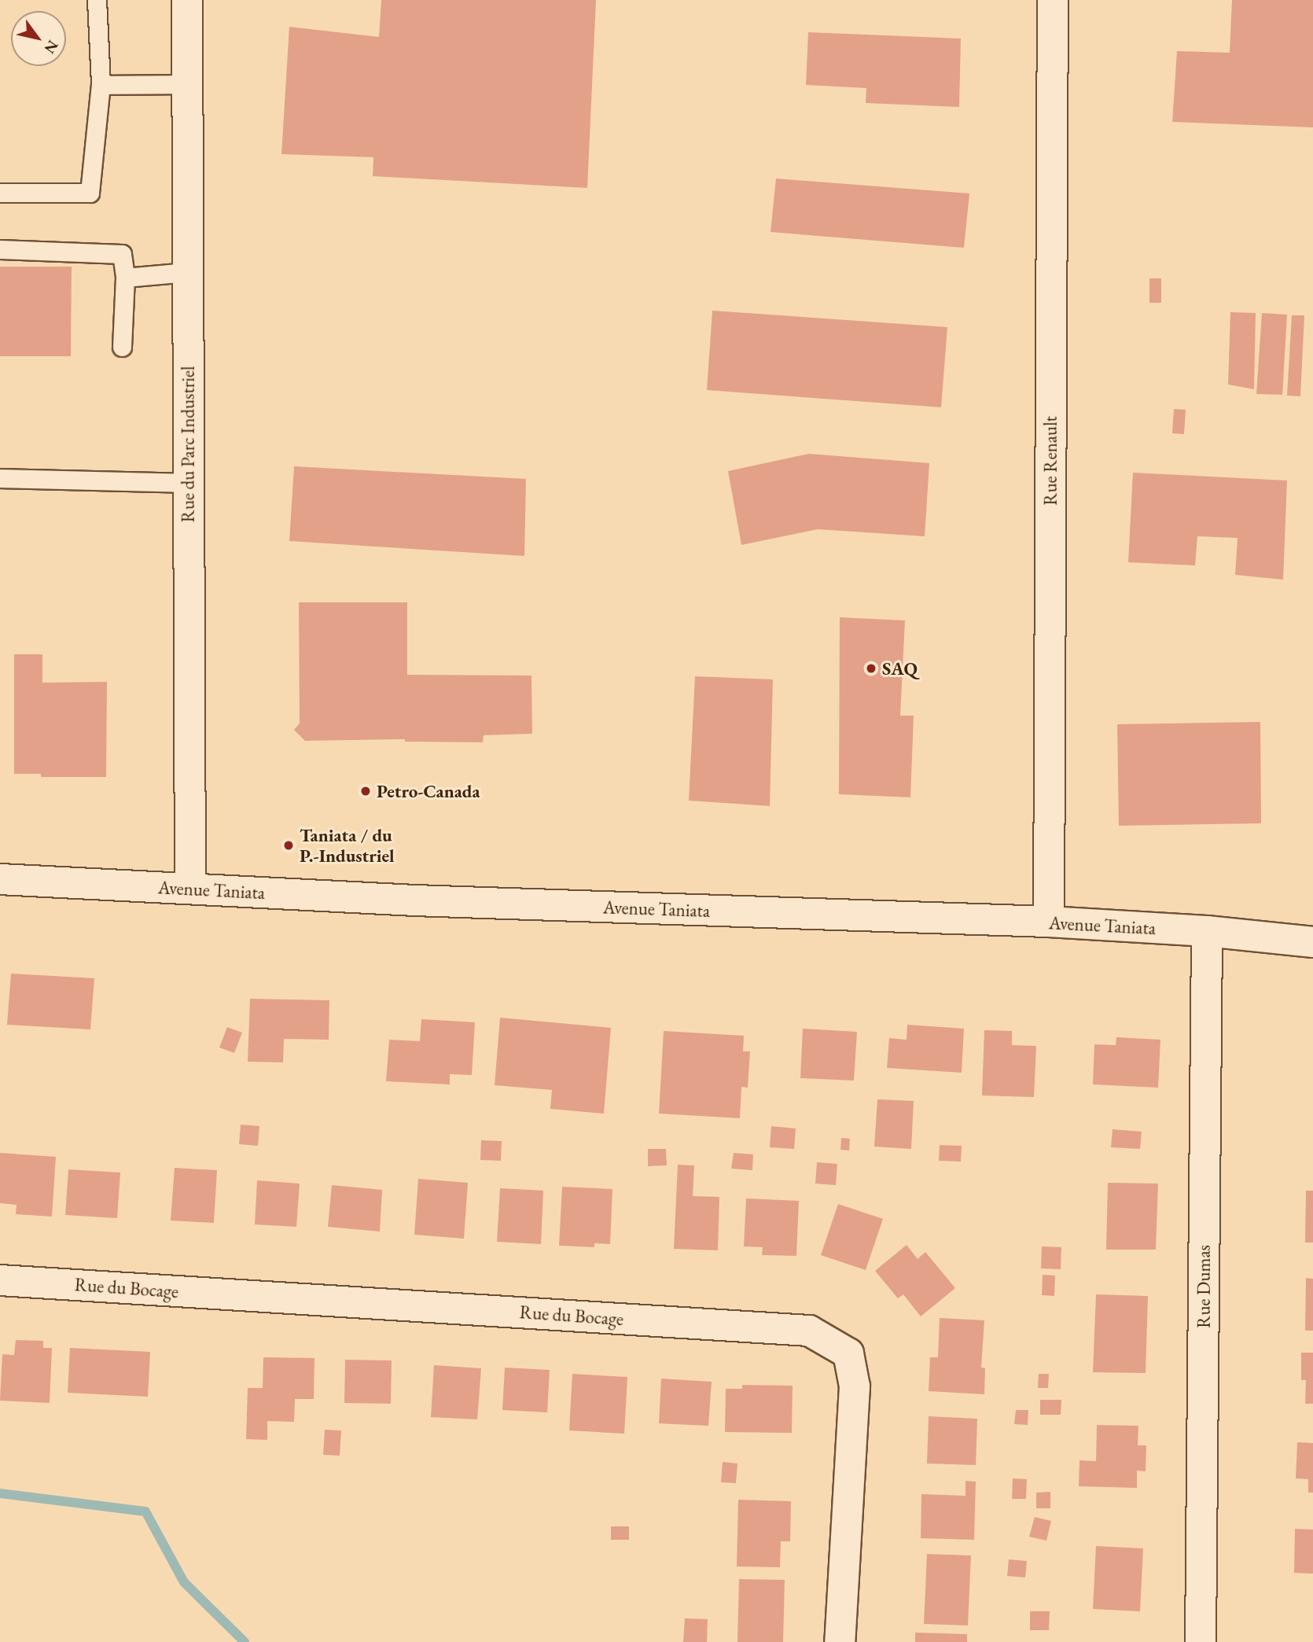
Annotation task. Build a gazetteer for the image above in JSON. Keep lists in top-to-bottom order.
{
  "streets": {
    "street": [
      "Rue du Parc Industriel",
      "Rue Renault",
      "Avenue Taniata",
      "Rue Dumas",
      "Rue du Bocage"
    ]
  },
  "crossings": [
    ["Rue du Parc Industriel", "Avenue Taniata"],
    ["Rue Renault", "Avenue Taniata"],
    ["Avenue Taniata", "Rue Dumas"]
  ],
  "places": ["SAQ", "Petro-Canada", "Taniata / du P.-Industriel"],
  "north": "bottom right"
}
